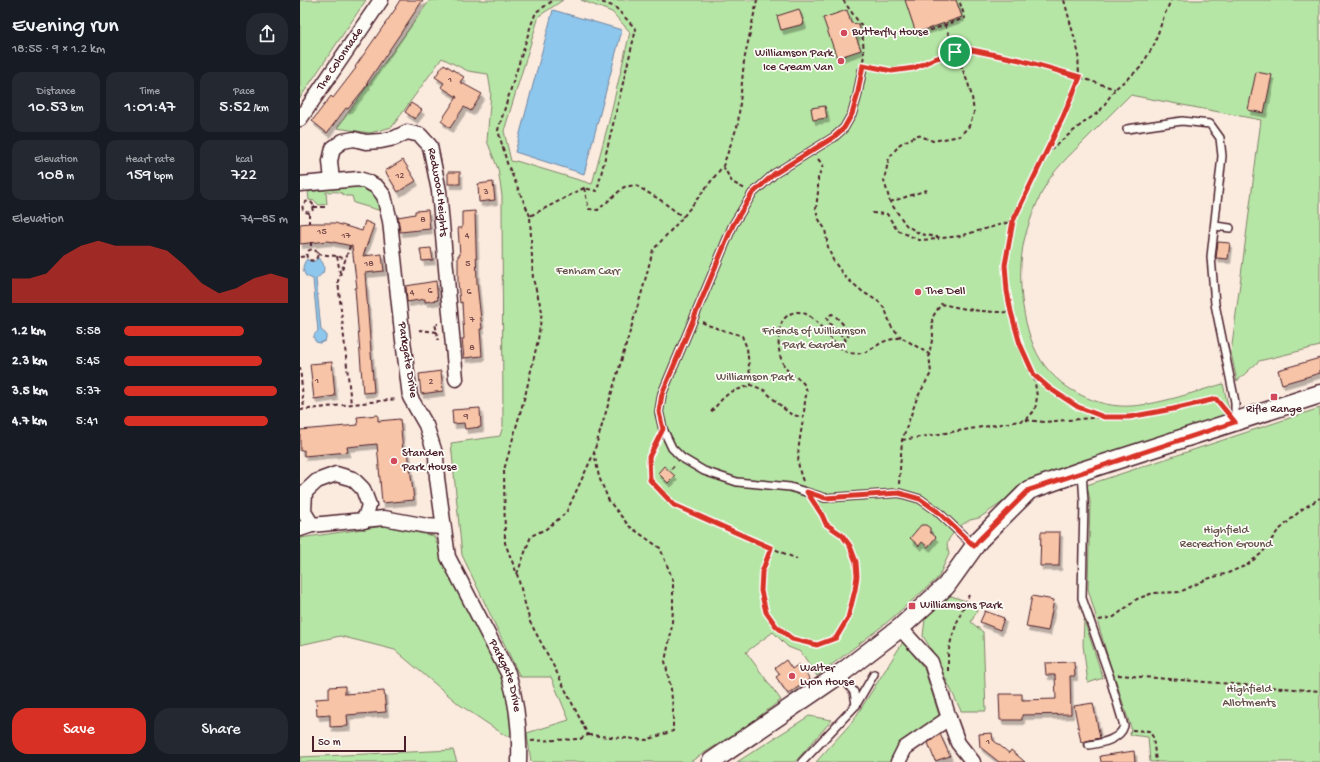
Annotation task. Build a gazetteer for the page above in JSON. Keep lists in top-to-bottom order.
{
  "streets": {
    "street": ["The Colonnade", "Redwood Heights", "Parkgate Drive"]
  },
  "crossings": [
    ["Redwood Heights", "Parkgate Drive"]
  ],
  "parks": [
    "Fenham Carr",
    "Friends of Williamson Park Garden",
    "Williamson Park",
    "Highfield Recreation Ground",
    "Highfield Allotments"
  ],
  "places": {
    "other": [
      "Butterfly House",
      "Williamson Park Ice Cream Van",
      "The Dell",
      "Standen Park House",
      "Walter Lyon House"
    ],
    "transit": ["Rifle Range", "Williamsons Park"]
  },
  "house_numbers": [
    "1",
    "12",
    "3",
    "8",
    "15",
    "17",
    "4",
    "18",
    "5",
    "6",
    "6",
    "4",
    "7",
    "8",
    "1",
    "2",
    "9",
    "1"
  ],
  "scale_bar": "50 m",
  "page": {
    "heading": ["Evening run", "18:55 · 9 × 1.2 km"],
    "stats": [
      ["Distance", "10.53 km"],
      ["Time", "1:01:47"],
      ["Pace", "5:52 /km"],
      ["Elevation", "108 m"],
      ["Heart rate", "159 bpm"],
      ["kcal", "722"]
    ],
    "chart": ["Elevation", "74–85 m"],
    "list": [
      {
        "name": "1.2 km",
        "note": "5:58"
      },
      {
        "name": "2.3 km",
        "note": "5:45"
      },
      {
        "name": "3.5 km",
        "note": "5:37"
      },
      {
        "name": "4.7 km",
        "note": "5:41"
      }
    ],
    "buttons": ["Save", "Share"],
    "scale": "50 m"
  }
}
